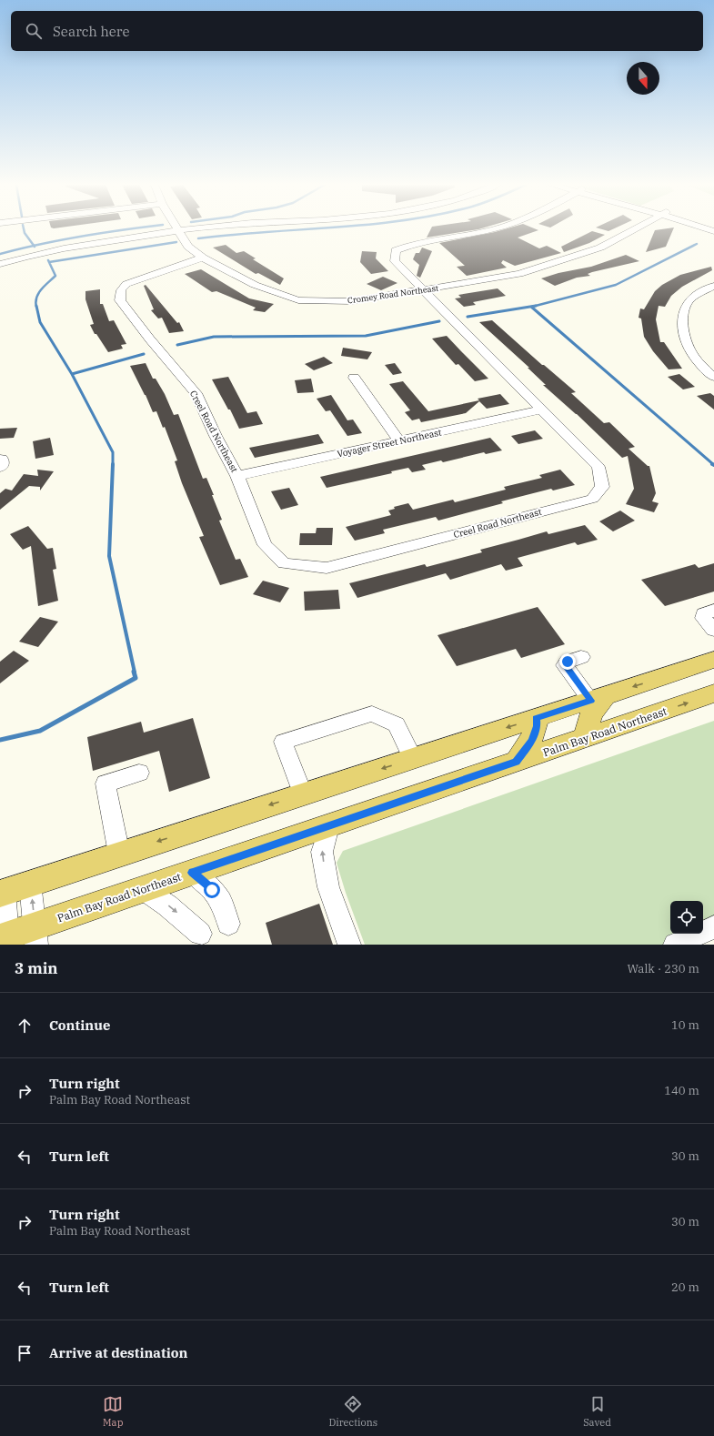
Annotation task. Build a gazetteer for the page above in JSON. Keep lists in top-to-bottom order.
{
  "streets": {
    "main road": ["Palm Bay Road Northeast"],
    "street": ["Cromey Road Northeast", "Creel Road Northeast", "Voyager Street Northeast"]
  },
  "crossings": [
    ["Cromey Road Northeast", "Creel Road Northeast"],
    ["Creel Road Northeast", "Voyager Street Northeast"]
  ],
  "north": "bottom",
  "page": {
    "search": "Search here",
    "heading": ["3 min", "Walk · 230 m"],
    "list": [
      ["Continue", "10 m"],
      ["Turn right", "Palm Bay Road Northeast", "140 m"],
      ["Turn left", "30 m"],
      ["Turn right", "Palm Bay Road Northeast", "30 m"],
      ["Turn left", "20 m"],
      "Arrive at destination"
    ],
    "nav": ["Map", "Directions", "Saved"]
  }
}
